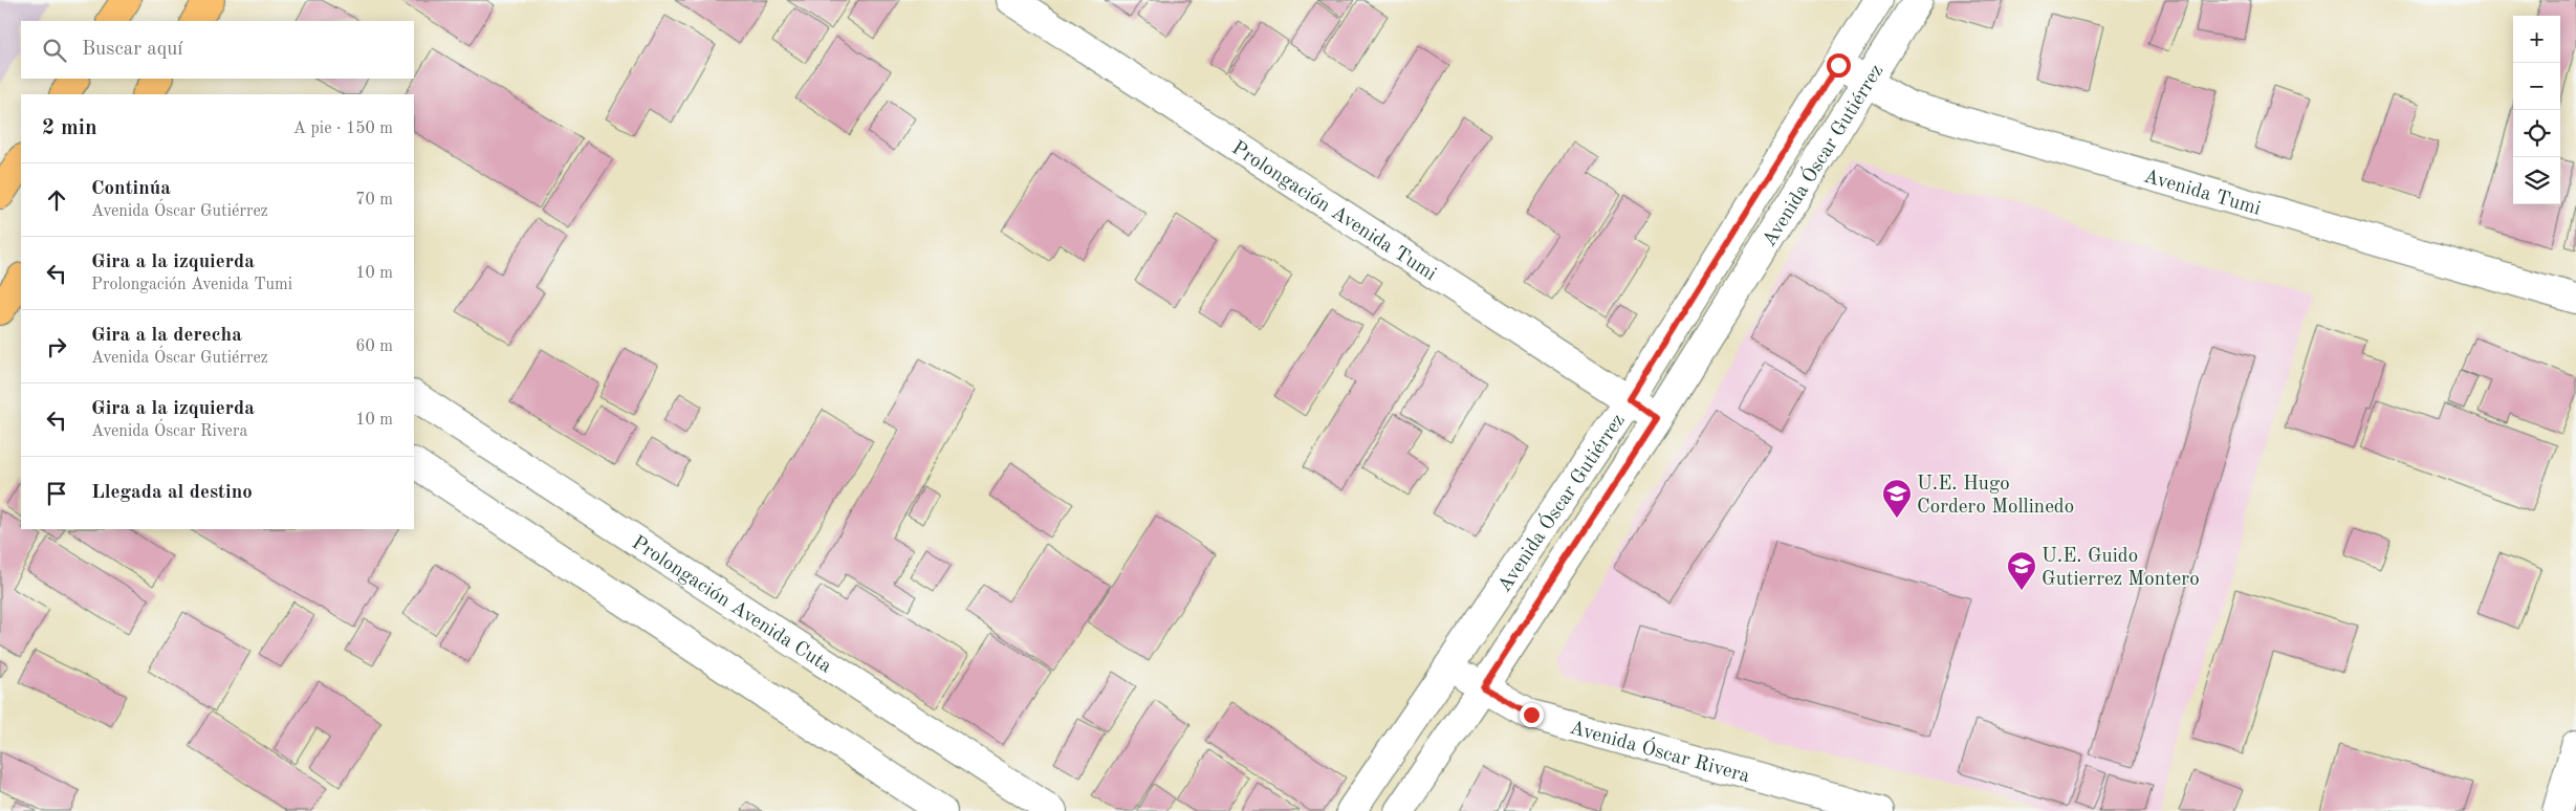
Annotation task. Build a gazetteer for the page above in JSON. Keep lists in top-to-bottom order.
{
  "streets": {
    "street": [
      "Avenida Óscar Gutiérrez",
      "Avenida Tumi",
      "Prolongación Avenida Tumi",
      "Prolongación Avenida Cuta",
      "Avenida Óscar Rivera"
    ]
  },
  "crossings": [
    ["Avenida Óscar Gutiérrez", "Avenida Tumi"],
    ["Avenida Óscar Gutiérrez", "Prolongación Avenida Tumi"],
    ["Avenida Óscar Gutiérrez", "Avenida Óscar Rivera"]
  ],
  "places": {
    "school or university": ["U.E. Hugo Cordero Mollinedo", "U.E. Guido Gutierrez Montero"]
  },
  "page": {
    "map_buttons": ["+", "−"],
    "search": "Buscar aquí",
    "heading": ["2 min", "A pie · 150 m"],
    "list": [
      ["Continúa", "Avenida Óscar Gutiérrez", "70 m"],
      ["Gira a la izquierda", "Prolongación Avenida Tumi", "10 m"],
      ["Gira a la derecha", "Avenida Óscar Gutiérrez", "60 m"],
      ["Gira a la izquierda", "Avenida Óscar Rivera", "10 m"],
      "Llegada al destino"
    ]
  }
}
